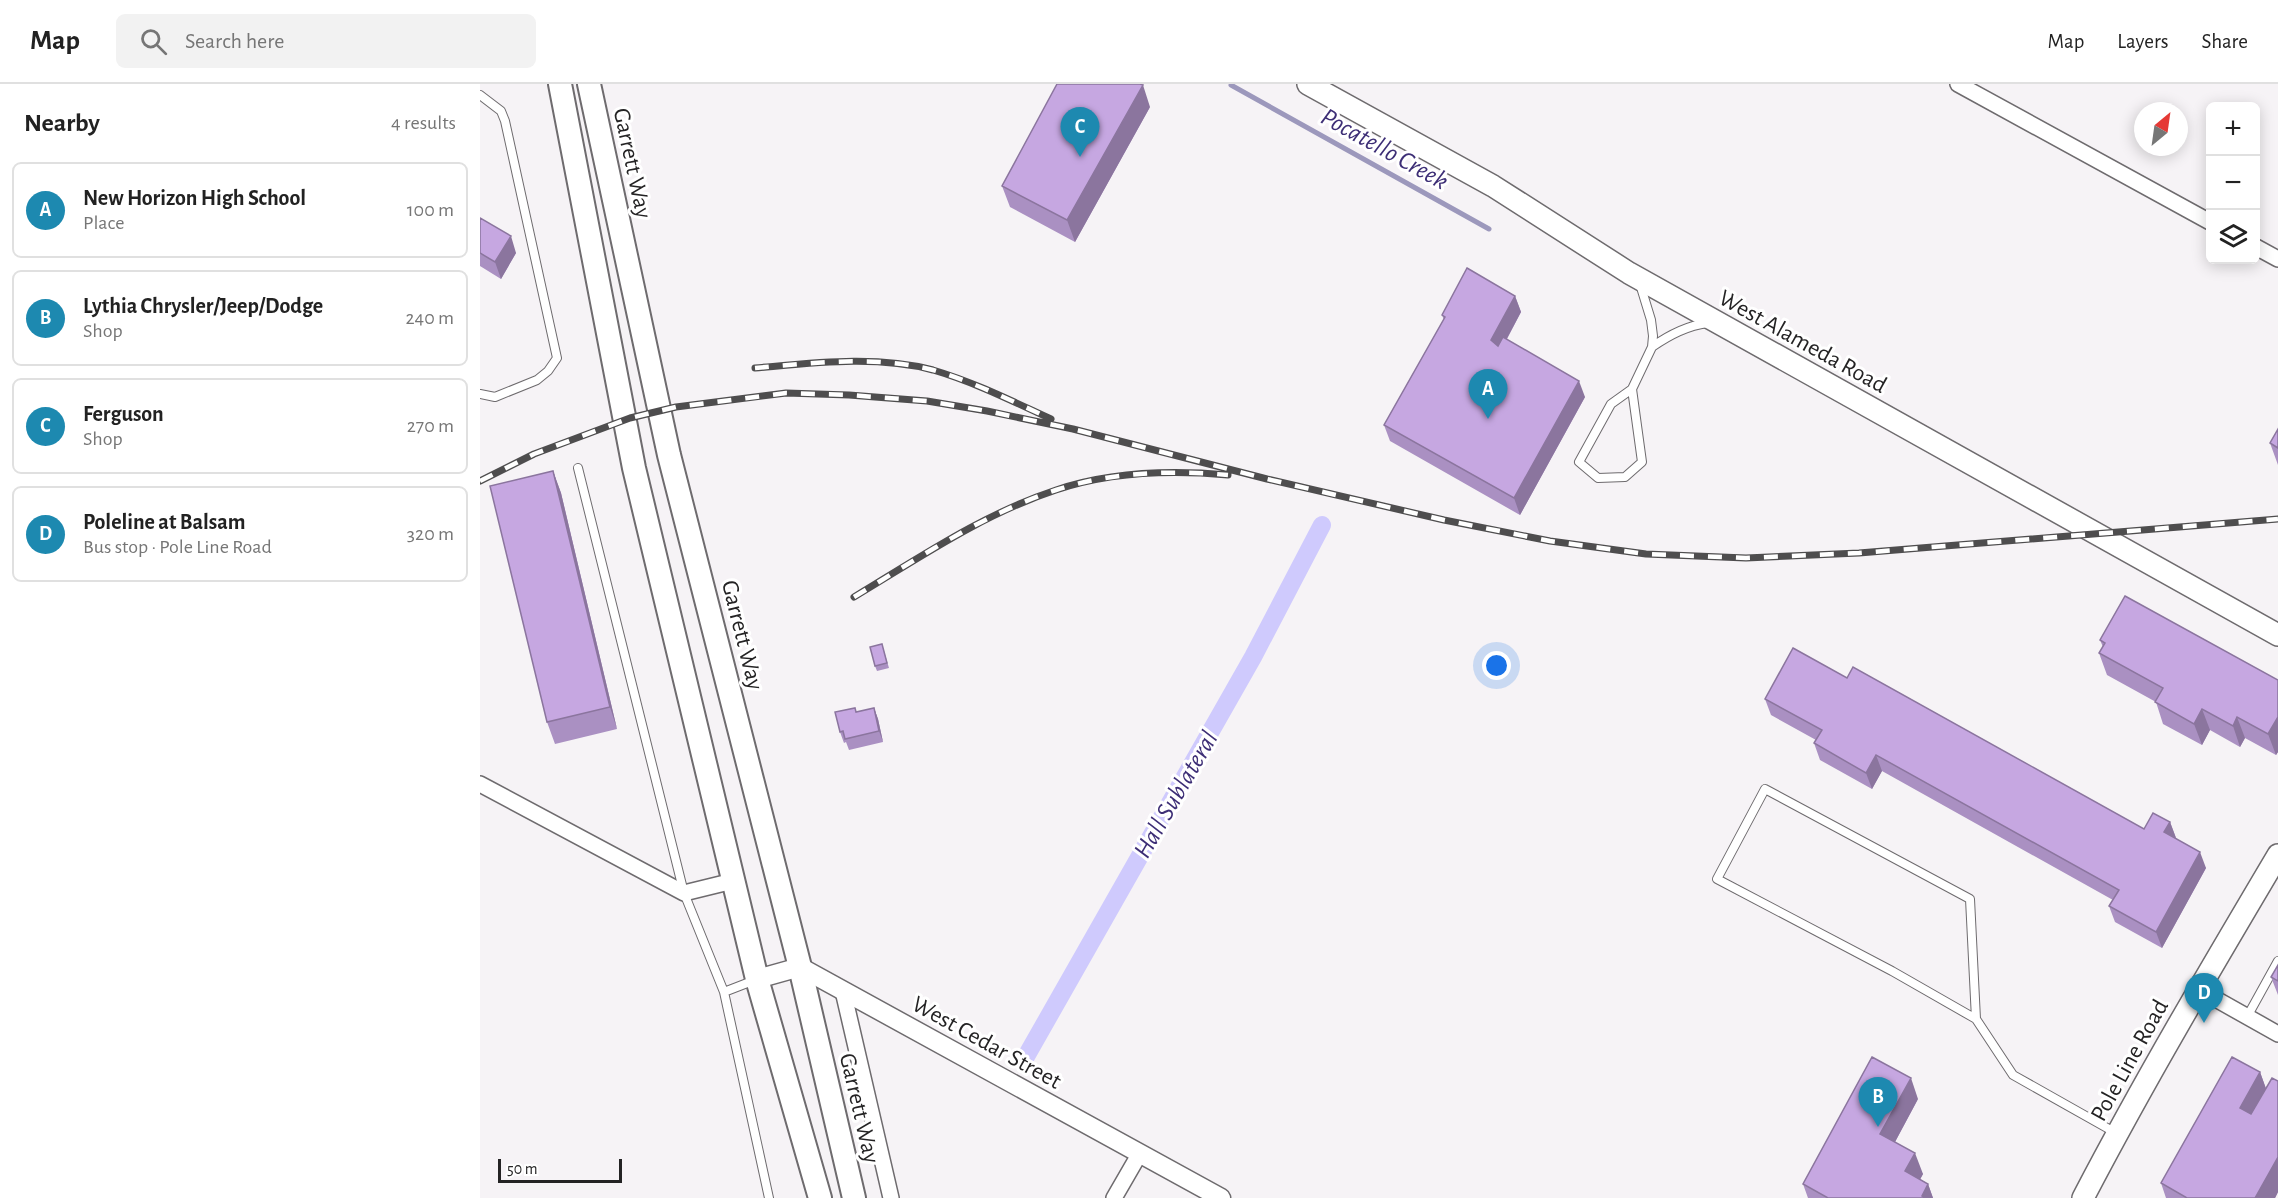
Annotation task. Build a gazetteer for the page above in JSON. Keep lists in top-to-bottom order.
{
  "streets": {
    "main road": ["Garrett Way", "West Alameda Road", "Pole Line Road"],
    "street": ["West Cedar Street"]
  },
  "crossings": [
    ["Garrett Way", "West Cedar Street"]
  ],
  "water": ["Pocatello Creek", "Hall Sublateral"],
  "scale_bar": "50 m",
  "north": "top right",
  "page": {
    "header": "Map",
    "search": "Search here",
    "nav": ["Map", "Layers", "Share"],
    "heading": ["Nearby", "4 results"],
    "map_buttons": ["+", "−"],
    "pins": [
      "C",
      "A",
      "D",
      "B"
    ],
    "list": [
      {
        "mark": "A",
        "name": "New Horizon High School",
        "note": "Place",
        "value": "100 m"
      },
      {
        "mark": "B",
        "name": "Lythia Chrysler/Jeep/Dodge",
        "note": "Shop",
        "value": "240 m"
      },
      {
        "mark": "C",
        "name": "Ferguson",
        "note": "Shop",
        "value": "270 m"
      },
      {
        "mark": "D",
        "name": "Poleline at Balsam",
        "note": "Bus stop · Pole Line Road",
        "value": "320 m"
      }
    ],
    "scale": "50 m"
  }
}
